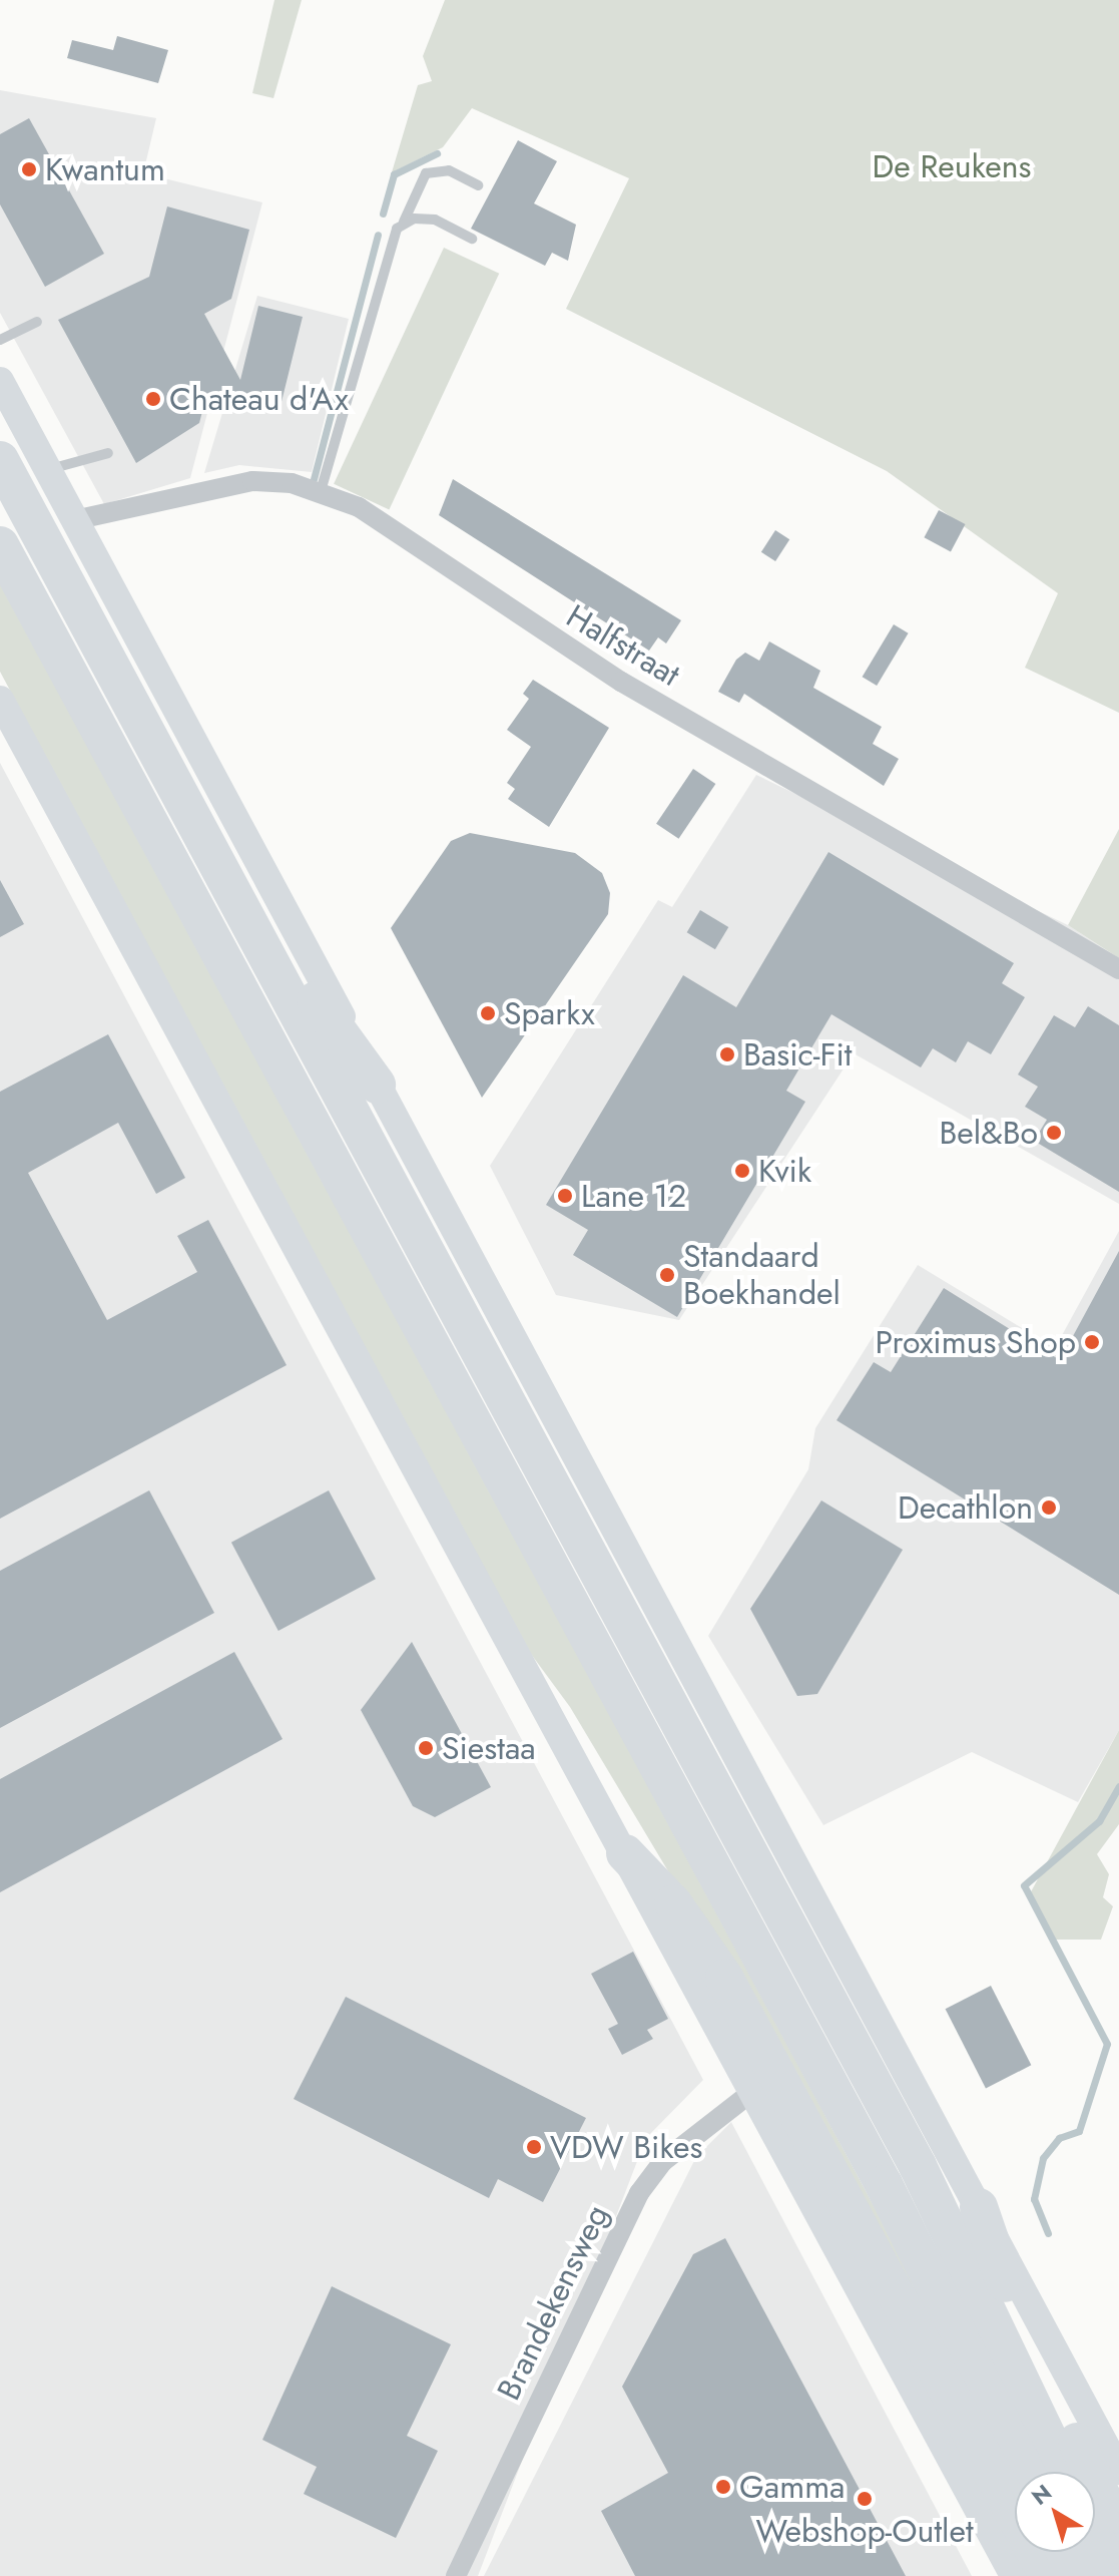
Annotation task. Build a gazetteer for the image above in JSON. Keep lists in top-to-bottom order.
{
  "streets": {
    "street": ["Halfstraat", "Brandekensweg"]
  },
  "parks": ["De Reukens"],
  "places": [
    "Kwantum",
    "Chateau d'Ax",
    "Sparkx",
    "Basic-Fit",
    "Bel&Bo",
    "Kvik",
    "Lane 12",
    "Standaard Boekhandel",
    "Proximus Shop",
    "Decathlon",
    "Siestaa",
    "VDW Bikes",
    "Gamma",
    "Webshop-Outlet"
  ],
  "north": "top left"
}
